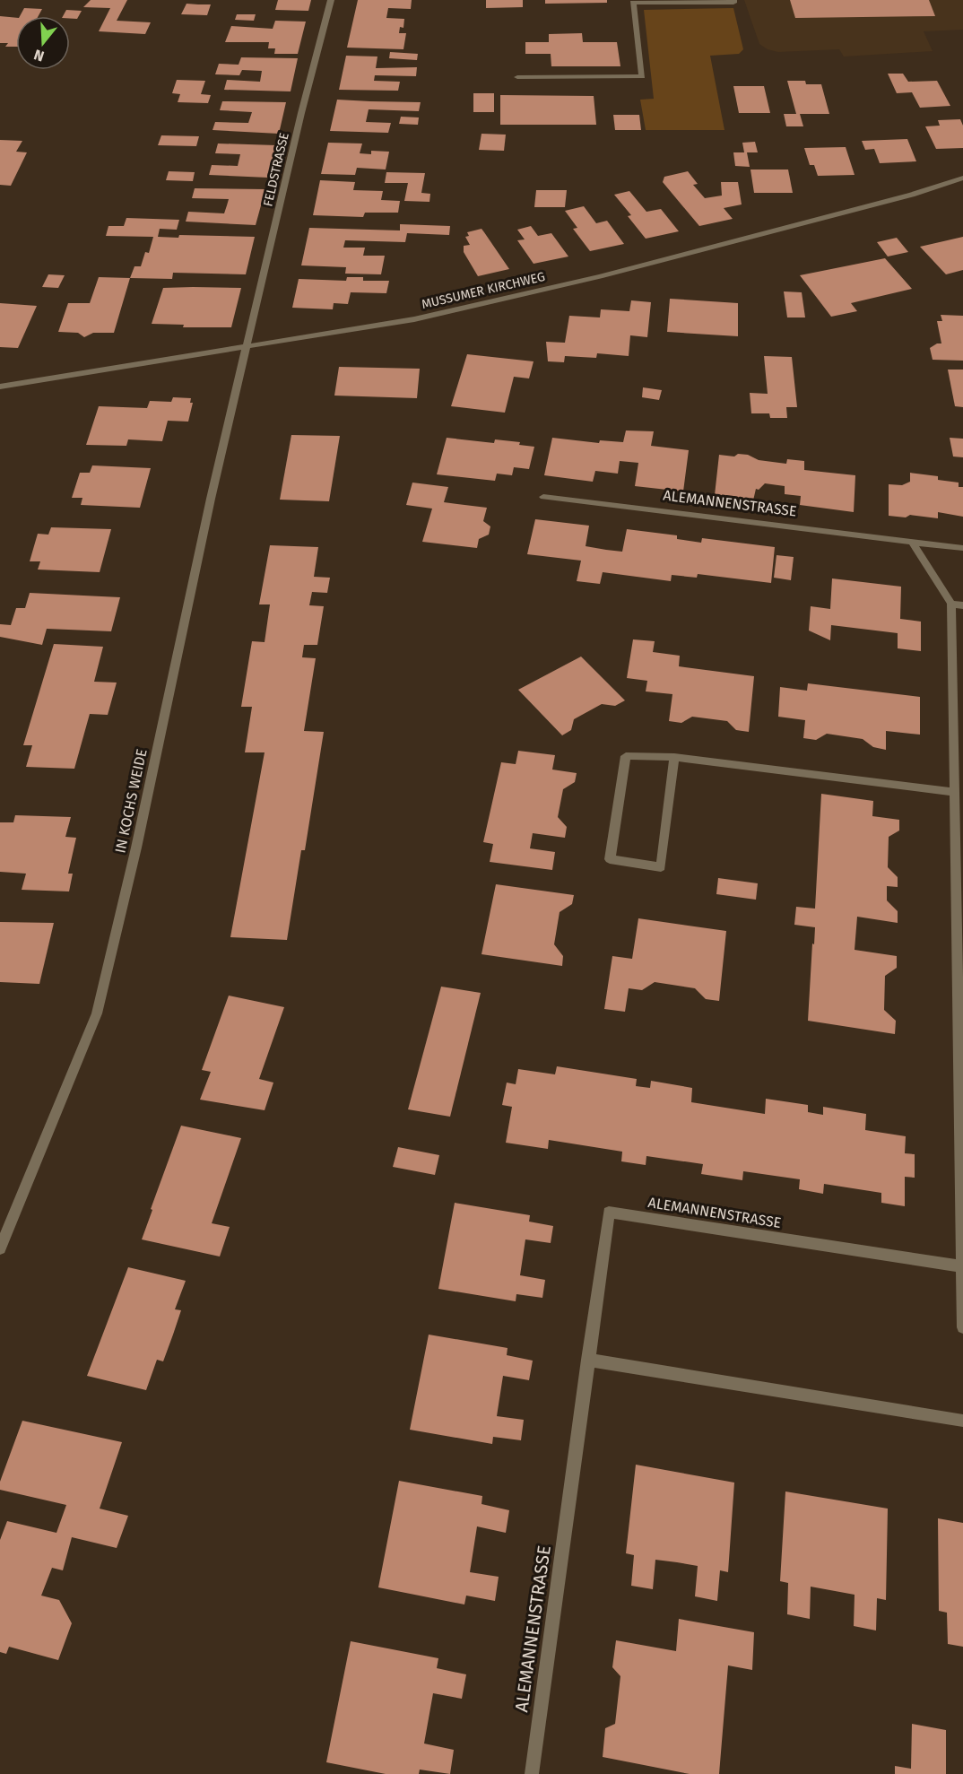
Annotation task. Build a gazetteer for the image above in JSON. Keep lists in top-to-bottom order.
{
  "streets": {
    "street": [
      "FELDSTRASSE",
      "MUSSUMER KIRCHWEG",
      "ALEMANNENSTRASSE",
      "IN KOCHS WEIDE"
    ]
  },
  "crossings": [
    ["FELDSTRASSE", "MUSSUMER KIRCHWEG"],
    ["FELDSTRASSE", "IN KOCHS WEIDE"],
    ["MUSSUMER KIRCHWEG", "IN KOCHS WEIDE"]
  ],
  "north": "bottom"
}
